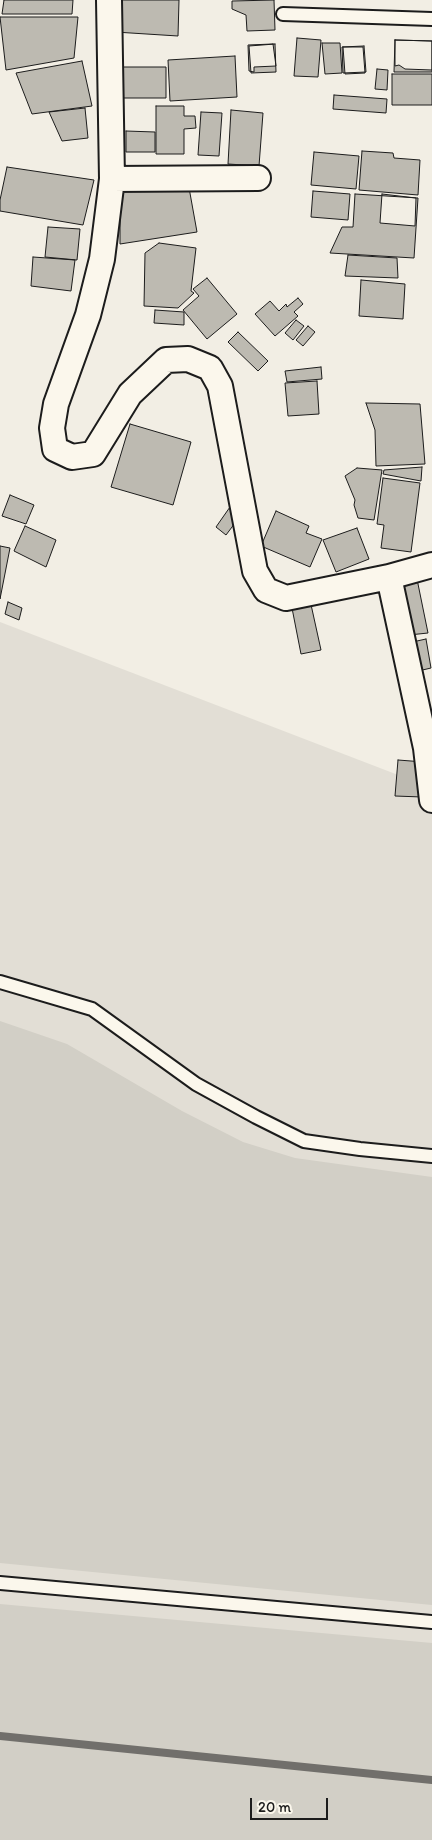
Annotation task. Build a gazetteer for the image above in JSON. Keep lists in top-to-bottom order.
{
  "scale_bar": "20 m"
}
